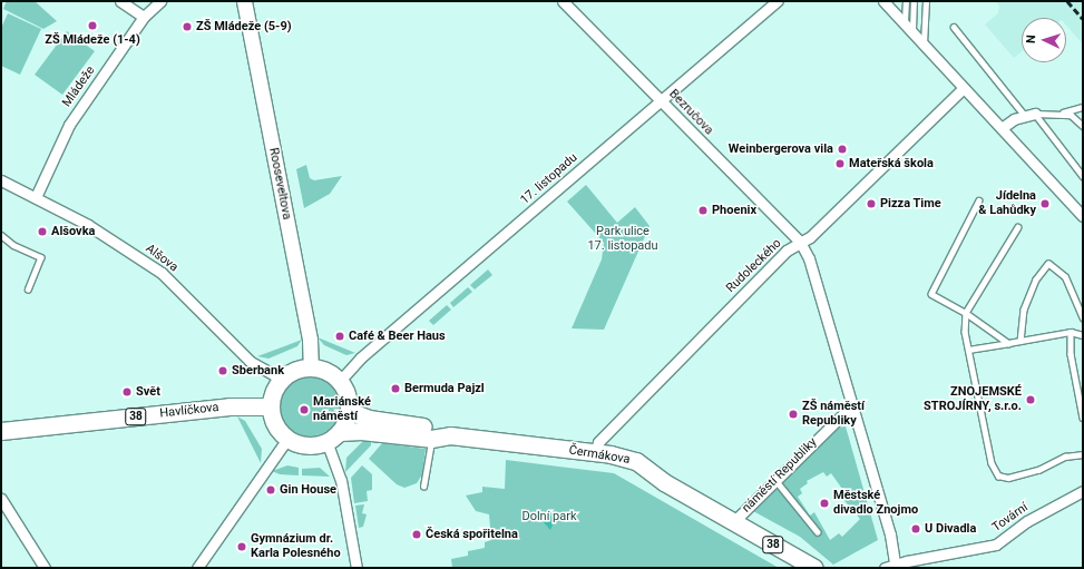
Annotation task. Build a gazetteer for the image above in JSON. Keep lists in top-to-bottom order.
{
  "streets": {
    "main road": [
      "Rooseveltova",
      "Havlíčkova",
      "38",
      "Čermákova",
      "náměstí Republiky"
    ],
    "street": [
      "Mládeže",
      "Bezručova",
      "17. listopadu",
      "Alšova",
      "Rudoleckého",
      "Tovární"
    ]
  },
  "crossings": [
    ["Mládeže", "Alšova"],
    ["Bezručova", "17. listopadu"],
    ["Bezručova", "Rudoleckého"],
    ["Bezručova", "náměstí Republiky"],
    ["17. listopadu", "Rooseveltova"],
    ["17. listopadu", "Alšova"],
    ["17. listopadu", "Havlíčkova"],
    ["17. listopadu", "Čermákova"],
    ["Rooseveltova", "Alšova"],
    ["Rooseveltova", "Havlíčkova"],
    ["Rooseveltova", "Čermákova"],
    ["Alšova", "Havlíčkova"],
    ["Alšova", "Čermákova"],
    ["Rudoleckého", "38"],
    ["Rudoleckého", "Čermákova"],
    ["Havlíčkova", "Čermákova"],
    ["38", "Čermákova"],
    ["38", "náměstí Republiky"]
  ],
  "parks": ["Park ulice 17. listopadu", "Dolní park"],
  "places": [
    "ZŠ Mládeže (1-4)",
    "ZŠ Mládeže (5-9)",
    "Weinbergerova vila",
    "Mateřská škola",
    "Pizza Time",
    "Jídelna & Lahůdky",
    "Phoenix",
    "Alšovka",
    "Café & Beer Haus",
    "Sberbank",
    "Bermuda Pajzl",
    "Svět",
    "ZNOJEMSKÉ STROJÍRNY, s.r.o.",
    "Mariánské náměstí",
    "ZŠ náměstí Republiky",
    "Gin House",
    "Městské divadlo Znojmo",
    "U Divadla",
    "Česká spořitelna",
    "Gymnázium dr. Karla Polesného"
  ],
  "north": "left"
}
